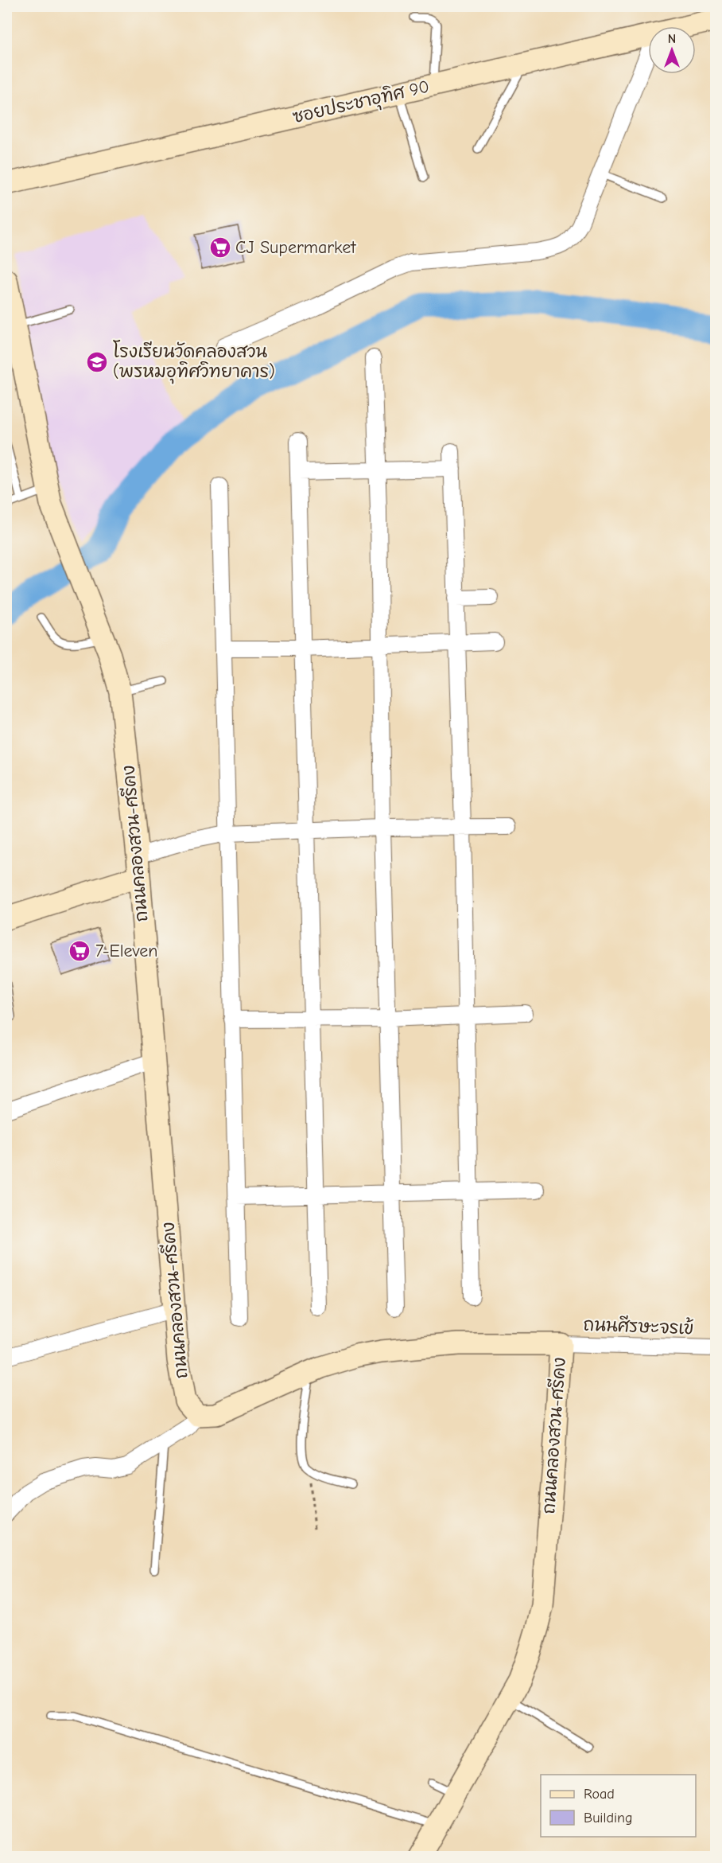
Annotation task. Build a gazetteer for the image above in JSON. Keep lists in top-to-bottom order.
{
  "streets": {
    "street": ["ซอยประชาอุทิศ 90", "ถนนคลองสวน-ศรีคง", "ถนนศีรษะจรเข้"]
  },
  "crossings": [
    ["ถนนคลองสวน-ศรีคง", "ถนนศีรษะจรเข้"]
  ],
  "places": {
    "supermarket": ["CJ Supermarket", "7-Eleven"],
    "school or university": ["โรงเรียนวัดคลองสวน (พรหมอุทิศวิทยาคาร)"]
  },
  "legend": ["Road", "Building"],
  "north": "top"
}
